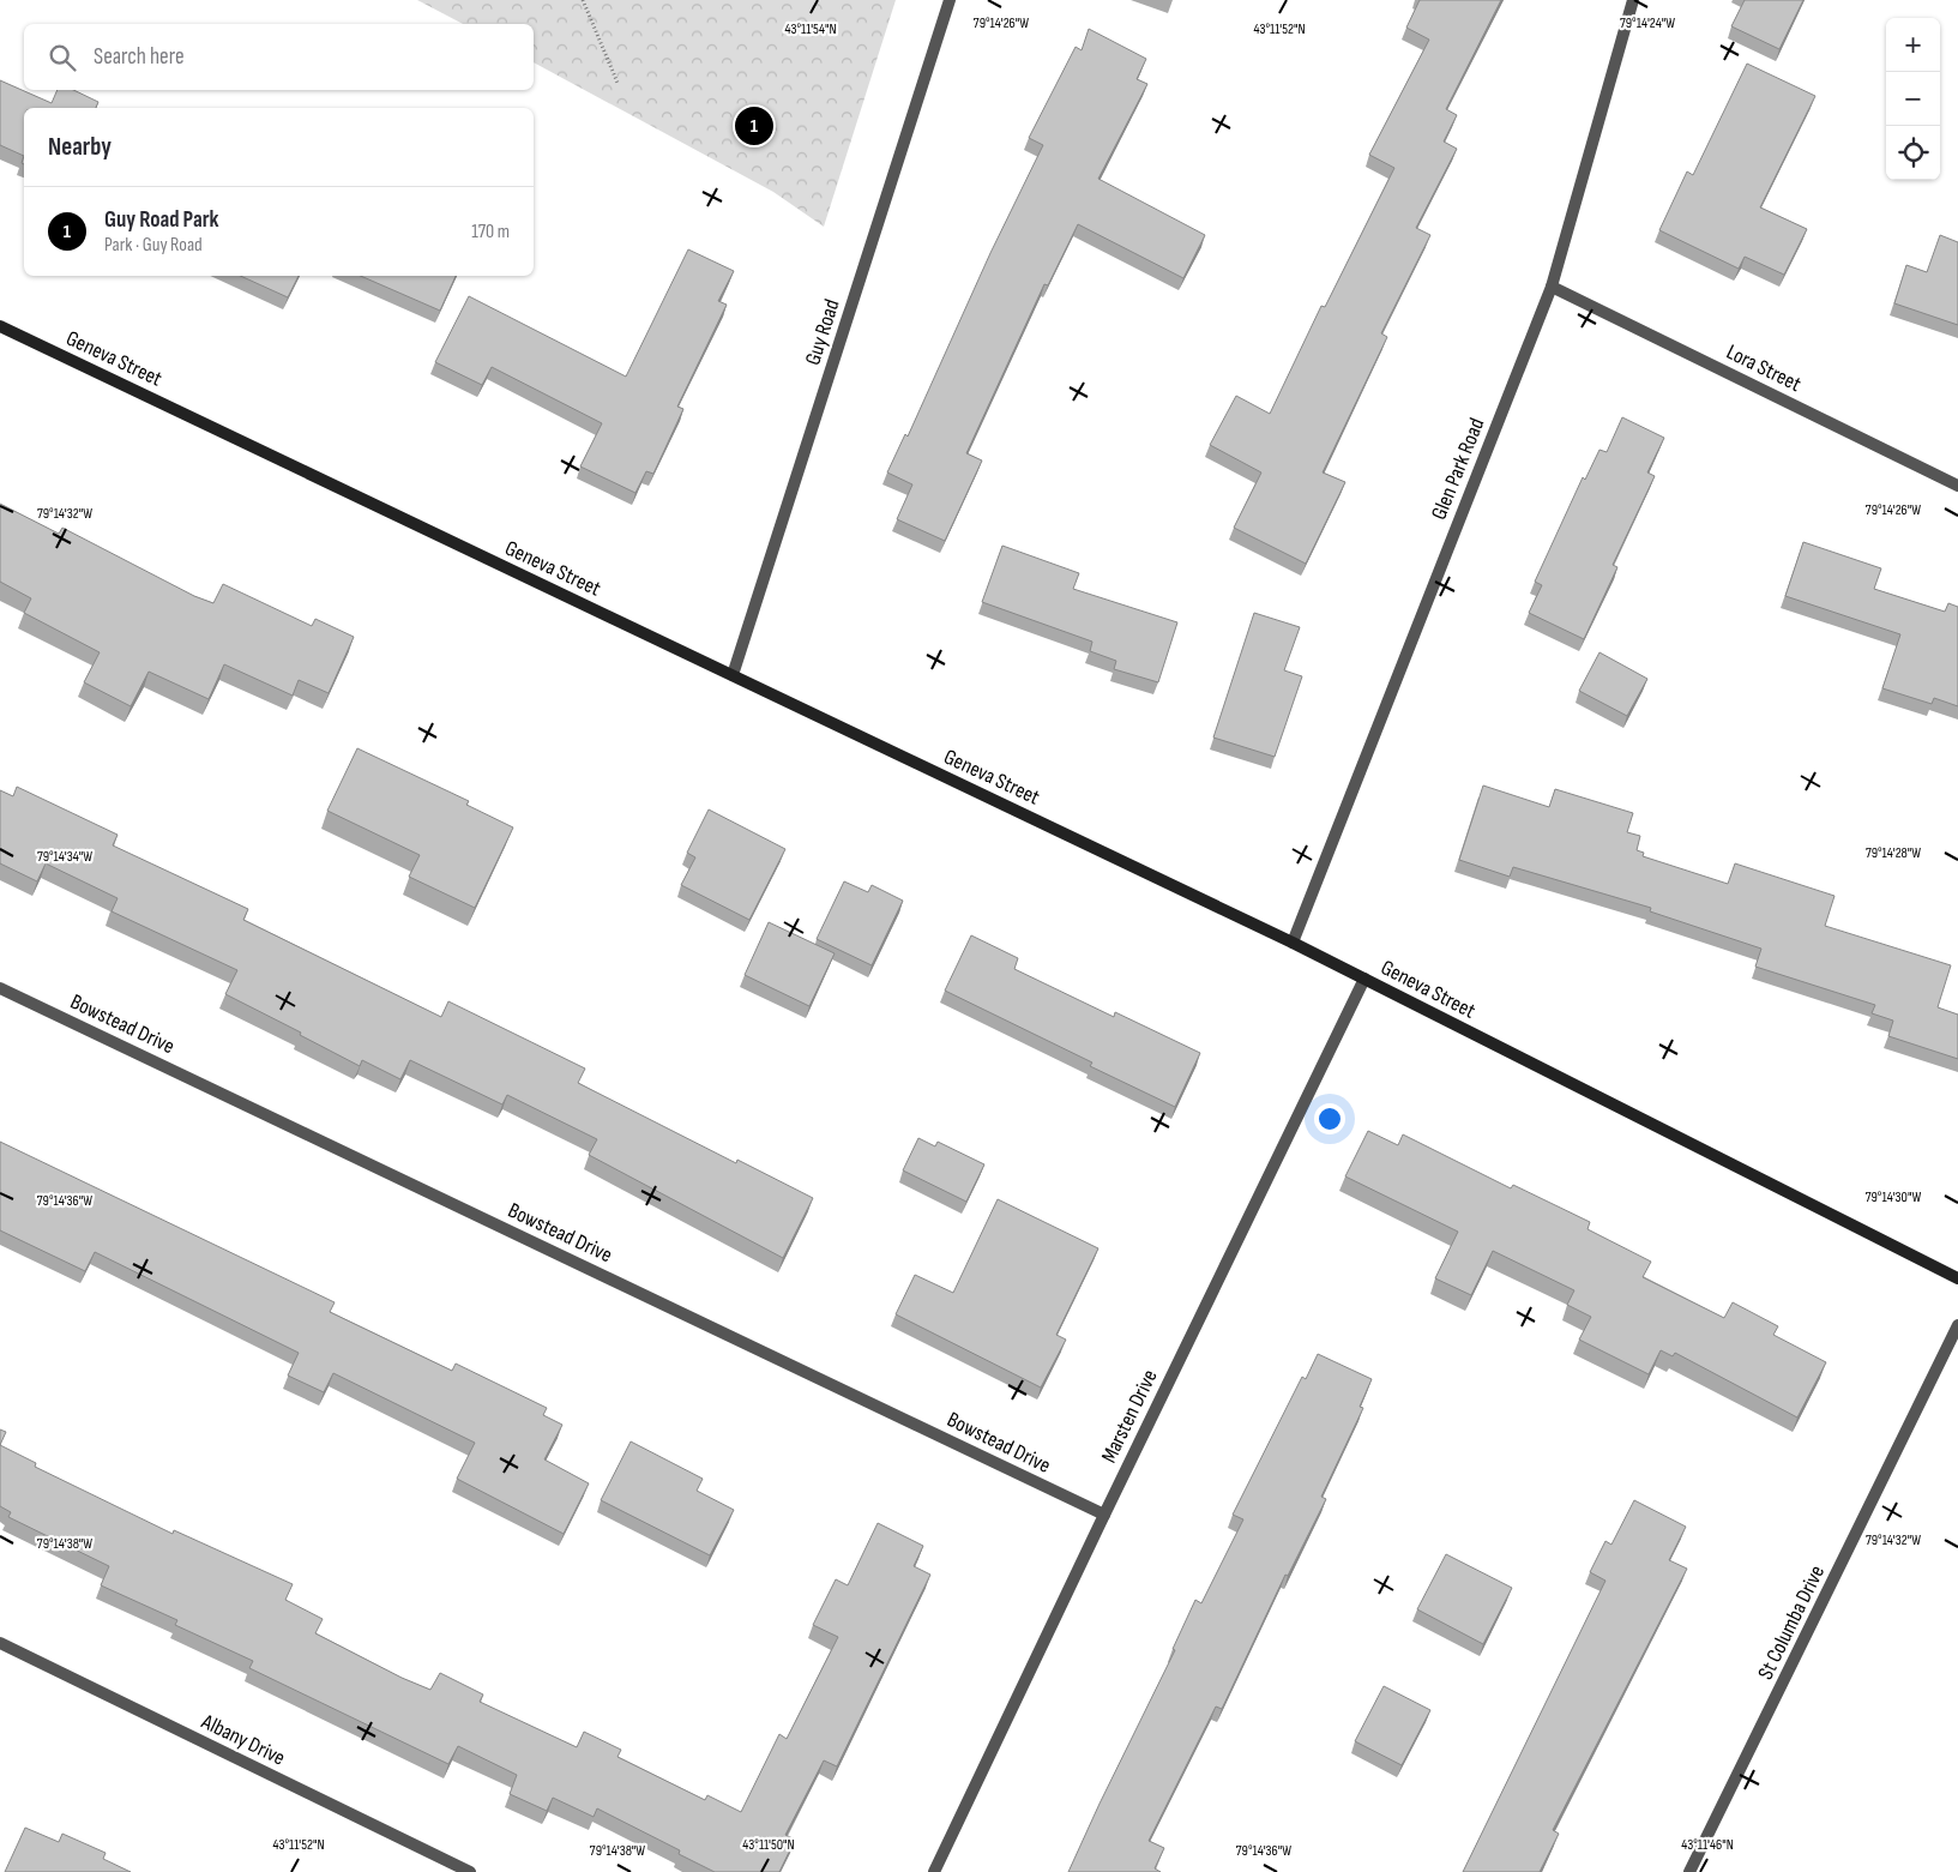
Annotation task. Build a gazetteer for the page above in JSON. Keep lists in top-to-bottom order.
{
  "streets": {
    "main road": ["Geneva Street"],
    "street": [
      "Guy Road",
      "Lora Street",
      "Glen Park Road",
      "Bowstead Drive",
      "Marsten Drive",
      "St Columba Drive",
      "Albany Drive"
    ]
  },
  "crossings": [
    ["Guy Road", "Geneva Street"],
    ["Geneva Street", "Glen Park Road"],
    ["Geneva Street", "Marsten Drive"],
    ["Lora Street", "Glen Park Road"],
    ["Bowstead Drive", "Marsten Drive"]
  ],
  "page": {
    "map_buttons": ["+", "−"],
    "search": "Search here",
    "pins": "1",
    "heading": "Nearby",
    "list": [
      {
        "mark": "1",
        "name": "Guy Road Park",
        "note": "Park · Guy Road",
        "value": "170 m"
      }
    ]
  },
  "coordinates": [
    "79°14'26\"W",
    "79°14'24\"W",
    "43°11'54\"N",
    "43°11'52\"N",
    "79°14'32\"W",
    "79°14'28\"W",
    "79°14'34\"W",
    "79°14'30\"W",
    "79°14'36\"W",
    "79°14'38\"W",
    "43°11'50\"N",
    "43°11'46\"N"
  ]
}
